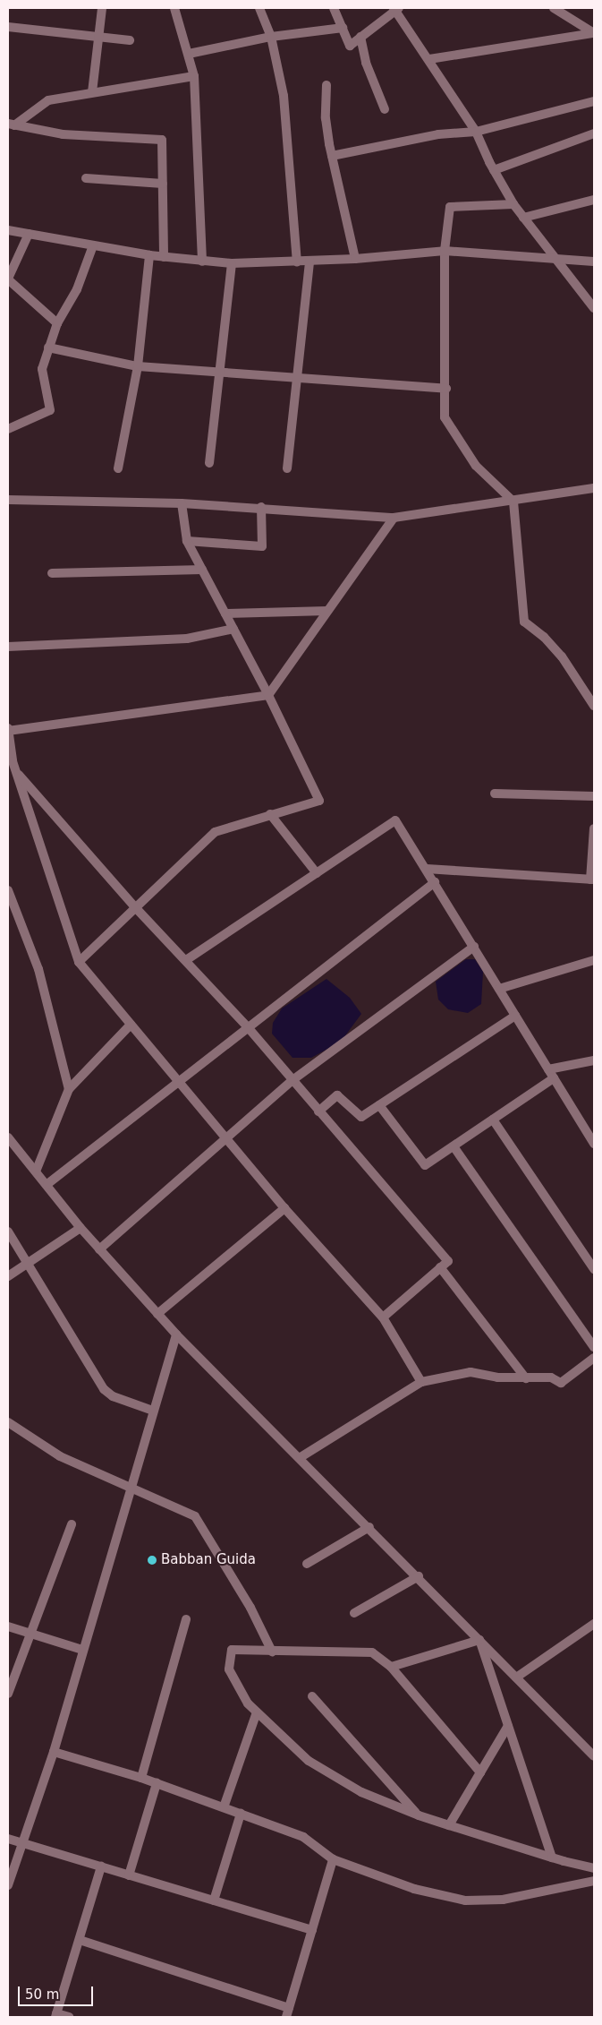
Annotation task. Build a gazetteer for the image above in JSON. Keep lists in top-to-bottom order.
{
  "places": ["Babban Guida"],
  "scale_bar": "50 m"
}
